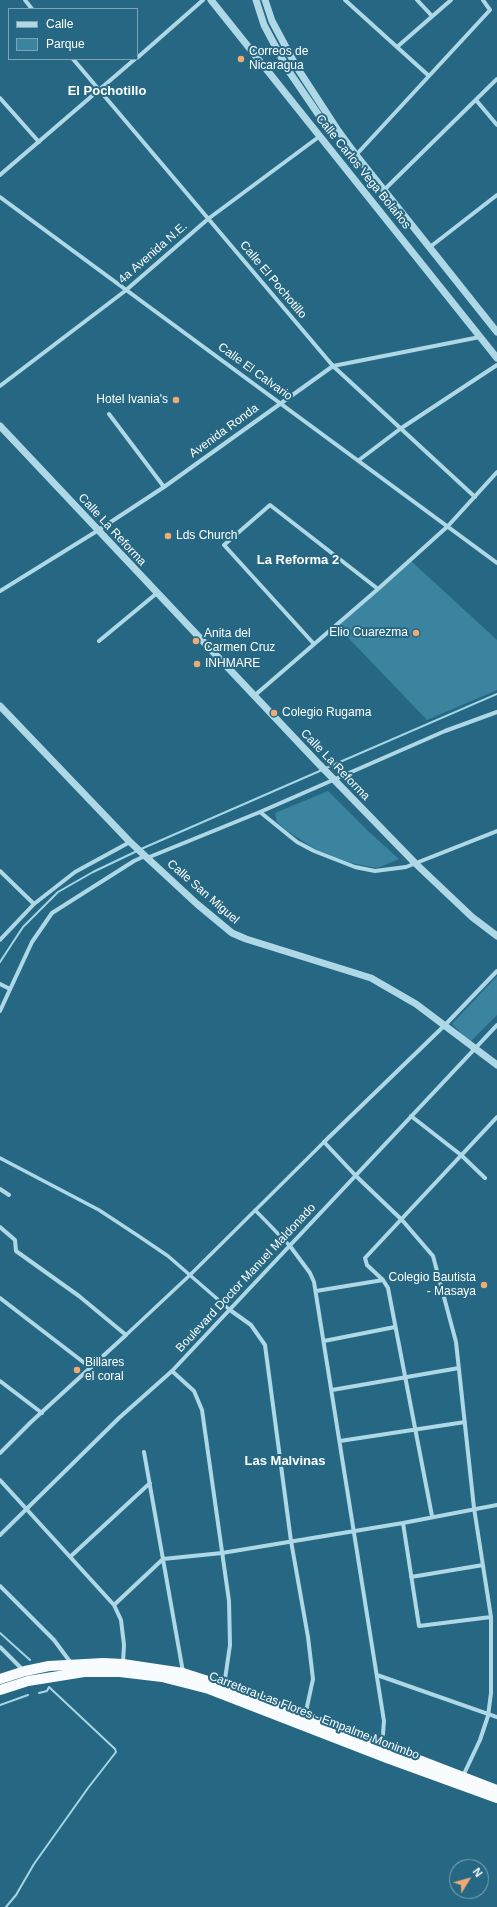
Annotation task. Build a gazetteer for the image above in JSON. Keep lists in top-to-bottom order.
{
  "streets": {
    "highway": ["Carretera Las Flores - Empalme Monimbo"],
    "street": [
      "Calle Carlos Vega Bolaños",
      "4a Avenida N.E.",
      "Calle El Pochotillo",
      "Calle El Calvario",
      "Avenida Ronda",
      "Calle La Reforma",
      "Calle San Miguel",
      "Boulevard Doctor Manuel Maldonado"
    ]
  },
  "crossings": [
    ["Calle Carlos Vega Bolaños", "4a Avenida N.E."],
    ["Calle Carlos Vega Bolaños", "Avenida Ronda"],
    ["4a Avenida N.E.", "Calle El Pochotillo"],
    ["4a Avenida N.E.", "Calle El Calvario"],
    ["Calle El Pochotillo", "Avenida Ronda"],
    ["Calle El Calvario", "Avenida Ronda"],
    ["Avenida Ronda", "Calle La Reforma"],
    ["Calle San Miguel", "Boulevard Doctor Manuel Maldonado"]
  ],
  "districts": ["El Pochotillo", "La Reforma 2", "Las Malvinas"],
  "places": [
    "Correos de Nicaragua",
    "Hotel Ivania's",
    "Lds Church",
    "Elio Cuarezma",
    "Anita del Carmen Cruz",
    "INHMARE",
    "Colegio Rugama",
    "Colegio Bautista - Masaya",
    "Billares el coral"
  ],
  "legend": ["Calle", "Parque"],
  "north": "top right"
}
